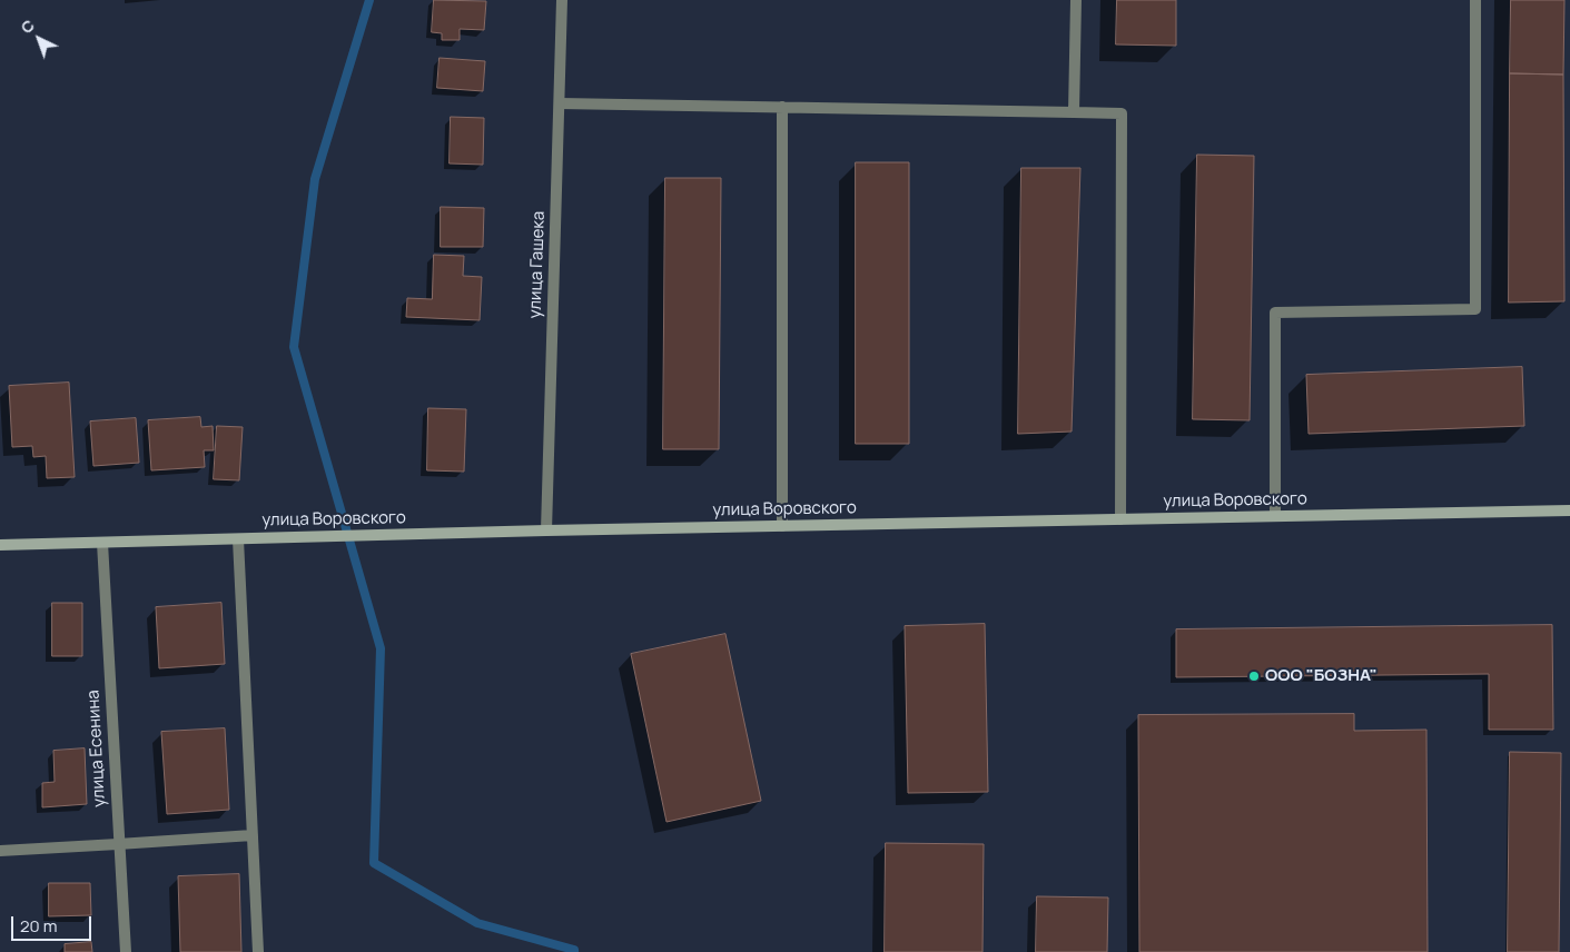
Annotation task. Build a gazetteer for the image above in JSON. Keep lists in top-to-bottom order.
{
  "streets": {
    "street": ["улица Гашека", "улица Воровского", "улица Есенина"]
  },
  "crossings": [
    ["улица Гашека", "улица Воровского"],
    ["улица Воровского", "улица Есенина"]
  ],
  "places": ["ООО \"БОЗНА\""],
  "scale_bar": "20 m",
  "north": "top left"
}
